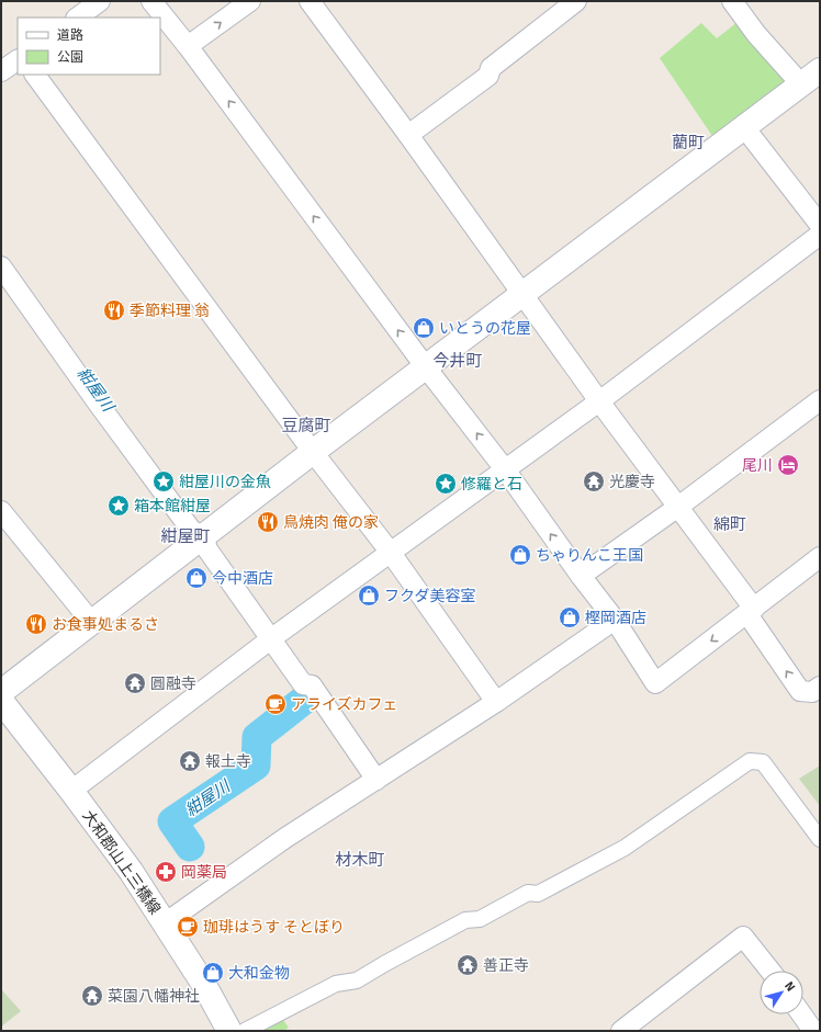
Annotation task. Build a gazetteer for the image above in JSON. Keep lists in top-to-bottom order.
{
  "streets": {
    "street": ["大和郡山上三橋線"]
  },
  "districts": [
    "藺町",
    "今井町",
    "豆腐町",
    "綿町",
    "紺屋町",
    "材木町"
  ],
  "water": ["紺屋川"],
  "places": {
    "restaurant": ["季節料理 翁", "鳥焼肉 俺の家", "お食事処まるさ"],
    "shop": [
      "いとうの花屋",
      "ちゃりんこ王国",
      "今中酒店",
      "フクダ美容室",
      "樫岡酒店",
      "大和金物"
    ],
    "hotel": ["尾川"],
    "place": ["紺屋川の金魚", "修羅と石", "箱本館紺屋"],
    "temple": [
      "光慶寺",
      "圓融寺",
      "報土寺",
      "善正寺",
      "菜園八幡神社"
    ],
    "cafe": ["アライズカフェ", "珈琲はうす そとぼり"],
    "pharmacy": ["岡薬局"]
  },
  "legend": ["道路", "公園"],
  "north": "top right"
}
